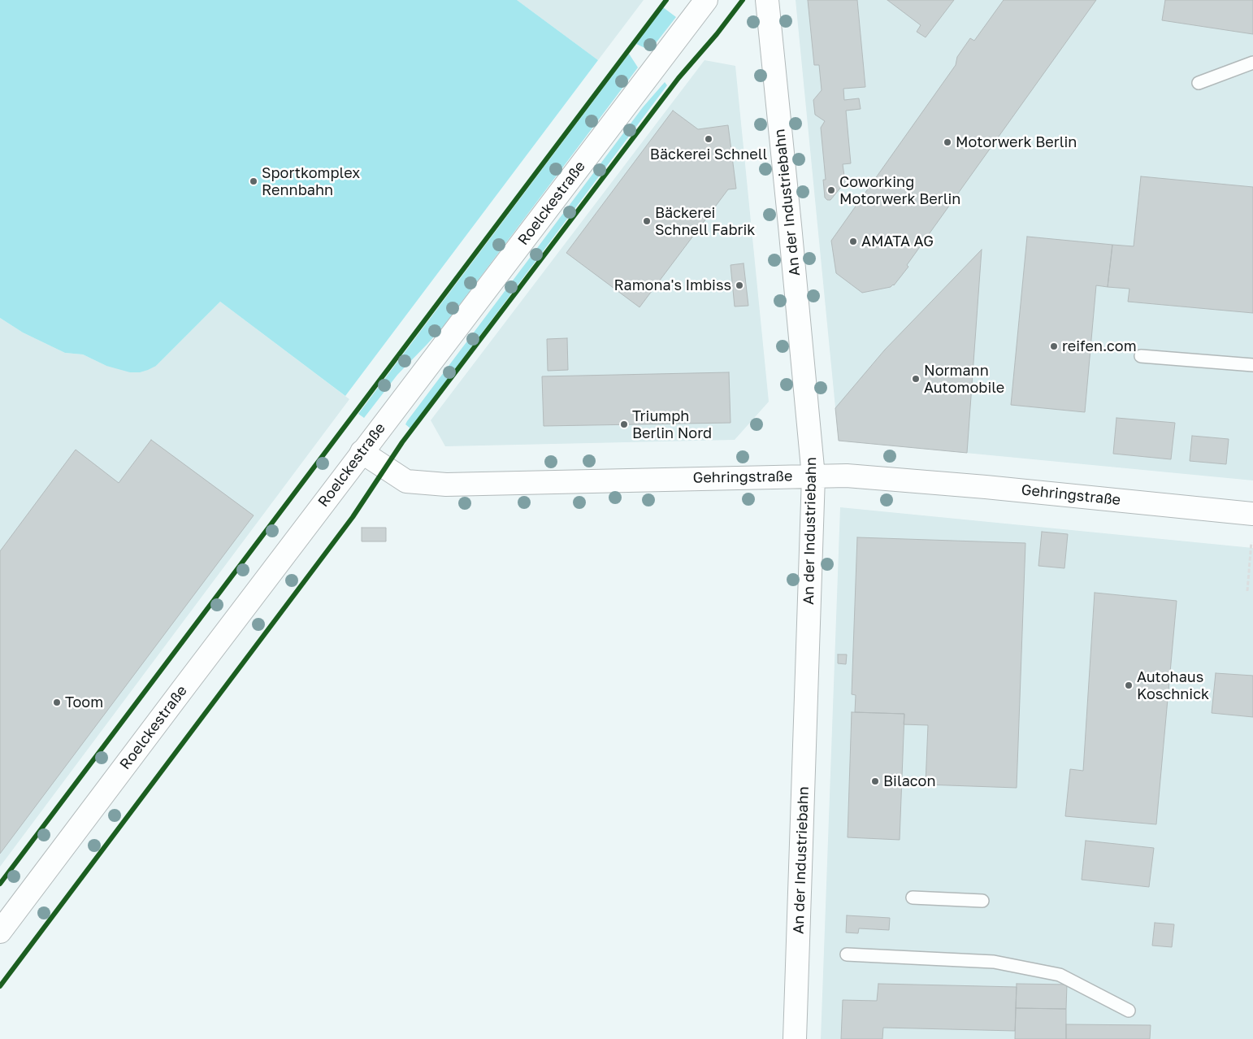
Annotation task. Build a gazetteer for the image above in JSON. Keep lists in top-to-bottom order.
{
  "streets": {
    "street": ["An der Industriebahn", "Roelckestraße", "Gehringstraße"]
  },
  "crossings": [
    ["An der Industriebahn", "Gehringstraße"],
    ["Roelckestraße", "Gehringstraße"]
  ],
  "places": [
    "Bäckerei Schnell",
    "Motorwerk Berlin",
    "Sportkomplex Rennbahn",
    "Coworking Motorwerk Berlin",
    "Bäckerei Schnell Fabrik",
    "AMATA AG",
    "Ramona's Imbiss",
    "reifen.com",
    "Normann Automobile",
    "Triumph Berlin Nord",
    "Autohaus Koschnick",
    "Toom",
    "Bilacon"
  ]
}
